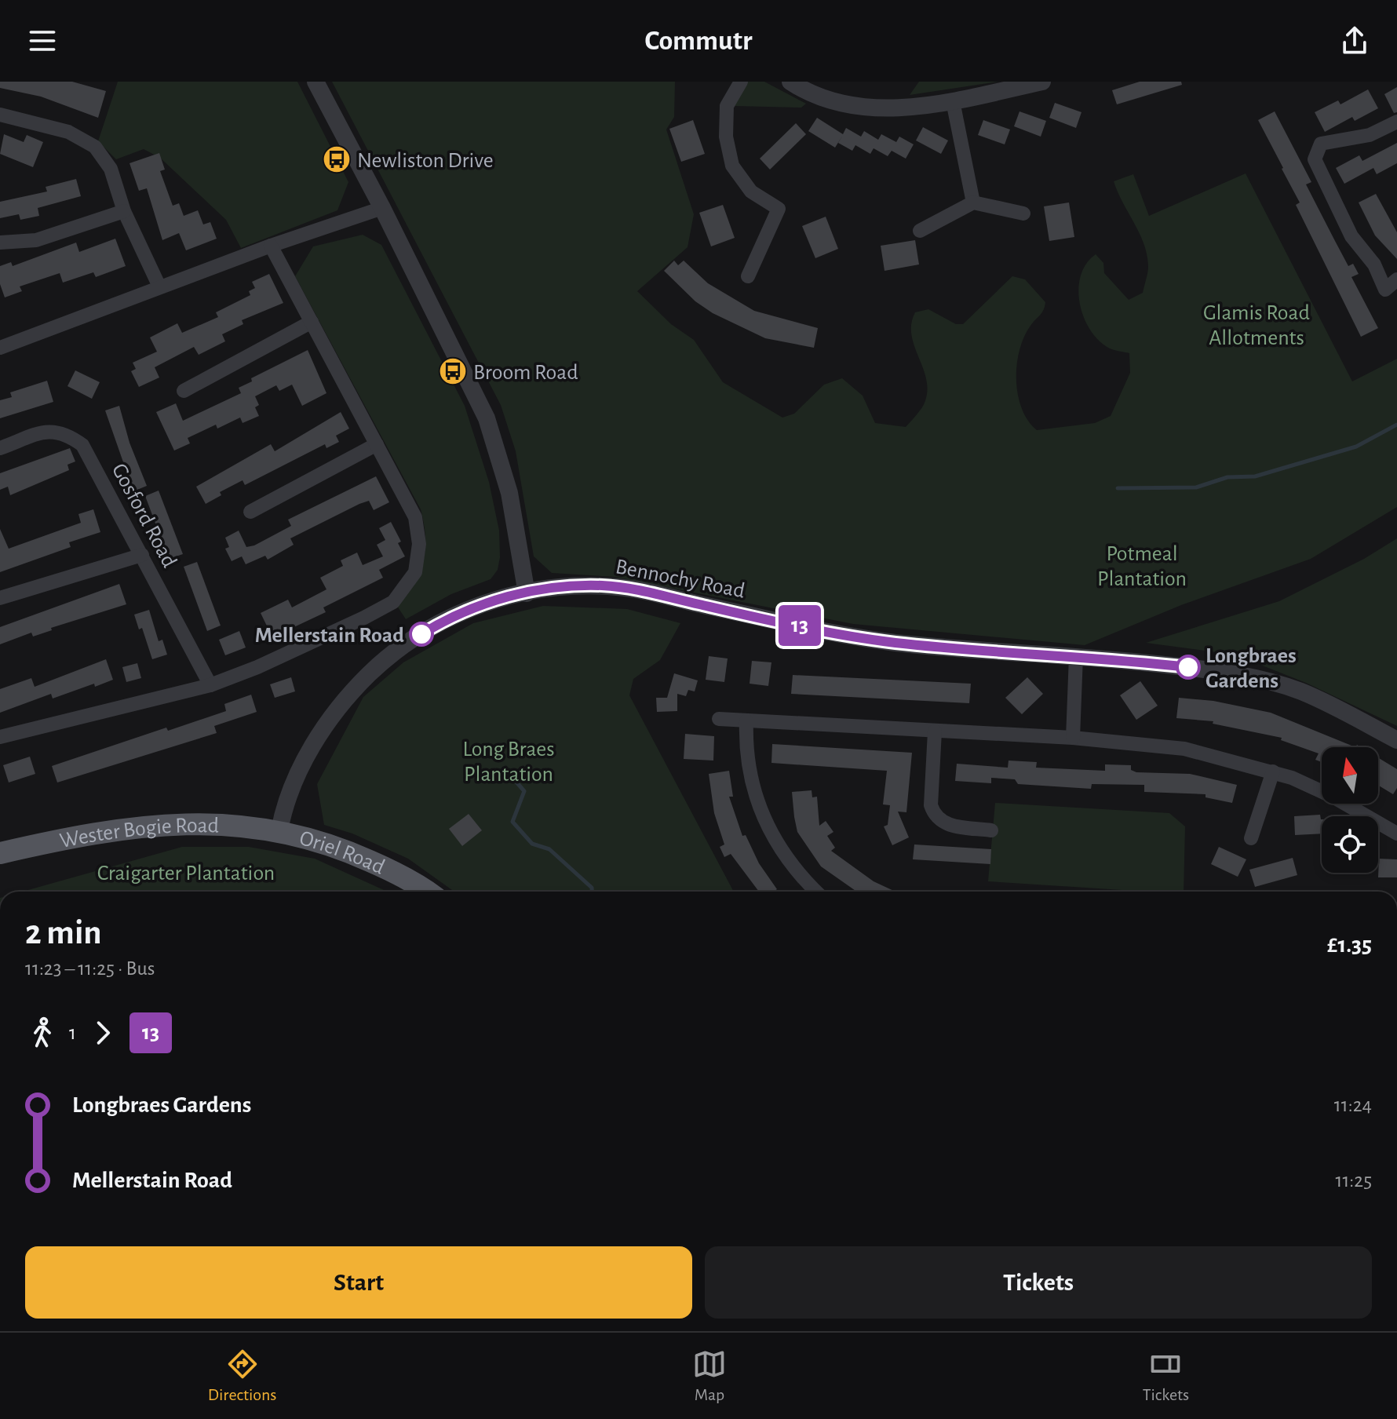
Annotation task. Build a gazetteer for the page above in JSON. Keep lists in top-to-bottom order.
{
  "streets": {
    "main road": ["Wester Bogie Road", "Oriel Road"],
    "street": ["Gosford Road", "Bennochy Road"]
  },
  "crossings": [
    ["Bennochy Road", "Wester Bogie Road"],
    ["Bennochy Road", "Oriel Road"],
    ["Wester Bogie Road", "Oriel Road"]
  ],
  "parks": [
    "Glamis Road Allotments",
    "Potmeal Plantation",
    "Long Braes Plantation",
    "Craigarter Plantation"
  ],
  "places": {
    "bus stop": ["Newliston Drive", "Broom Road"],
    "other": ["Mellerstain Road", "Longbraes Gardens"]
  },
  "lines": ["bus line 13"],
  "north": "top",
  "page": {
    "header": "Commutr",
    "on_map": "13",
    "heading": ["2 min", "11:23 – 11:25 · Bus", "£1.35"],
    "legs": ["1", "13"],
    "list": [
      {
        "name": "Longbraes Gardens",
        "value": "11:24"
      },
      {
        "name": "Mellerstain Road",
        "value": "11:25"
      }
    ],
    "buttons": ["Start", "Tickets"],
    "tabs": ["Directions", "Map", "Tickets"]
  }
}
